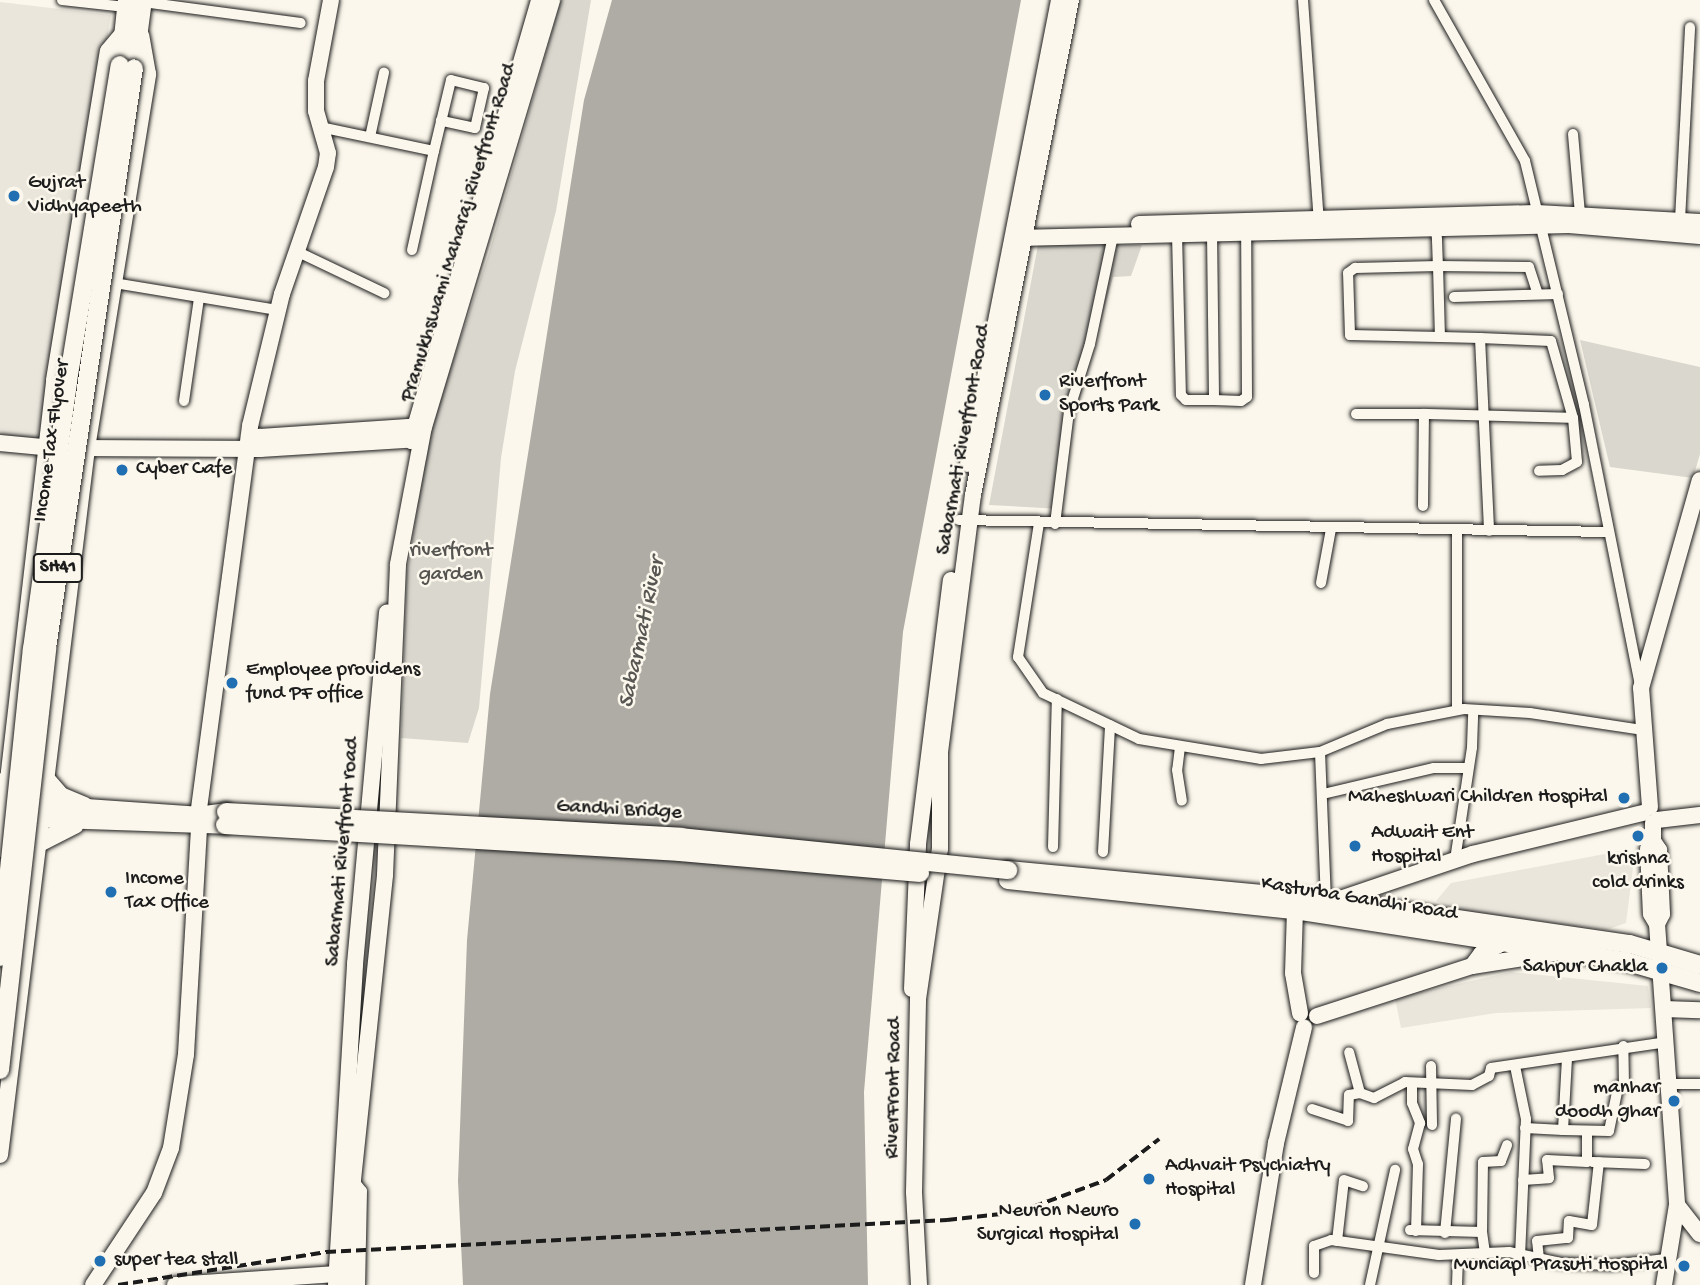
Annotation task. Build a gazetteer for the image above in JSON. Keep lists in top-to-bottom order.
{
  "streets": {
    "main road": [
      "Income Tax Flyover",
      "SH41",
      "Gandhi Bridge",
      "Kasturba Gandhi Road"
    ],
    "street": [
      "Pramukhswami Maharaj Riverfront Road",
      "Sabarmati Riverfront Road",
      "Sabarmati Riverfront road",
      "RiverFront Road"
    ]
  },
  "crossings": [
    ["Pramukhswami Maharaj Riverfront Road", "Sabarmati Riverfront road"],
    ["Sabarmati Riverfront Road", "RiverFront Road"],
    ["Income Tax Flyover", "SH41"],
    ["Gandhi Bridge", "Kasturba Gandhi Road"]
  ],
  "water": ["Sabarmati River"],
  "parks": ["riverfront garden"],
  "places": [
    "Gujrat Vidhyapeeth",
    "Riverfront Sports Park",
    "Cyber Cafe",
    "Employee providens fund PF office",
    "Maheshwari Children Hospital",
    "krishna cold drinks",
    "Adwait Ent Hospital",
    "Income Tax Office",
    "Sahpur Chakla",
    "manhar doodh ghar",
    "Adhvait Psychiatry Hospital",
    "Neuron Neuro Surgical Hospital",
    "super tea stall",
    "Munciapl Prasuti Hospital"
  ]
}
